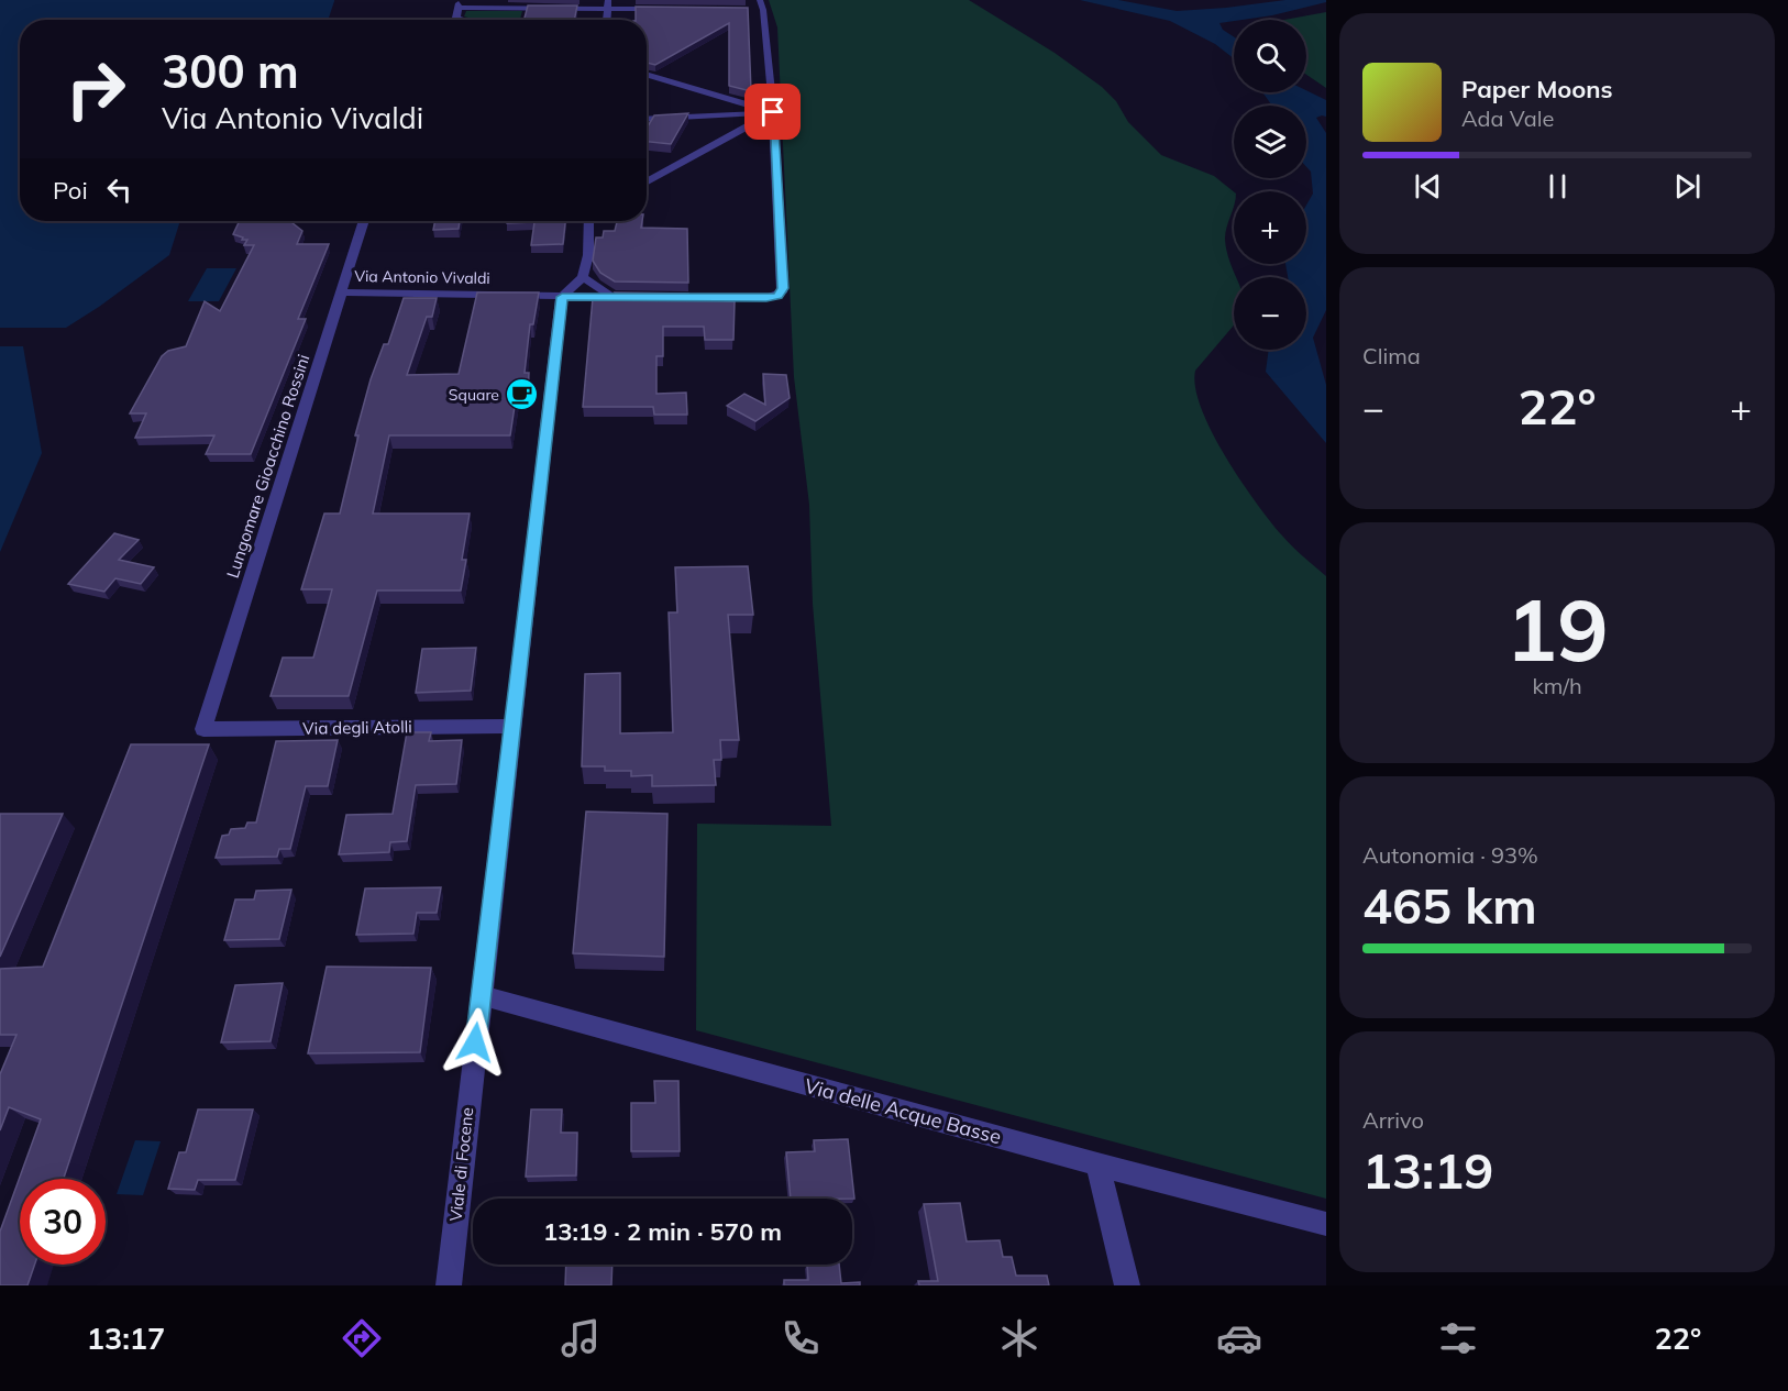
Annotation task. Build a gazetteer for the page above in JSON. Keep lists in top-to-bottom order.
{
  "streets": {
    "street": [
      "Via Antonio Vivaldi",
      "Lungomare Gioacchino Rossini",
      "Via degli Atolli",
      "Via delle Acque Basse",
      "Viale di Focene"
    ]
  },
  "crossings": [
    ["Via Antonio Vivaldi", "Lungomare Gioacchino Rossini"],
    ["Via Antonio Vivaldi", "Viale di Focene"],
    ["Lungomare Gioacchino Rossini", "Via degli Atolli"],
    ["Via degli Atolli", "Viale di Focene"],
    ["Via delle Acque Basse", "Viale di Focene"]
  ],
  "places": {
    "cafe": ["Square"]
  },
  "page": {
    "map_buttons": ["+", "−"],
    "turn": ["300 m", "Via Antonio Vivaldi"],
    "song": ["Paper Moons", "Ada Vale"],
    "then": "Poi",
    "tile": [
      "Clima",
      ["19", "km/h"],
      ["Autonomia · 93%", "465 km"],
      ["Arrivo", "13:19"]
    ],
    "heat": ["−", "22°", "+"],
    "limit": "30",
    "trip": "13:19 · 2 min · 570 m",
    "tabs": ["13:17", "22°"]
  }
}
